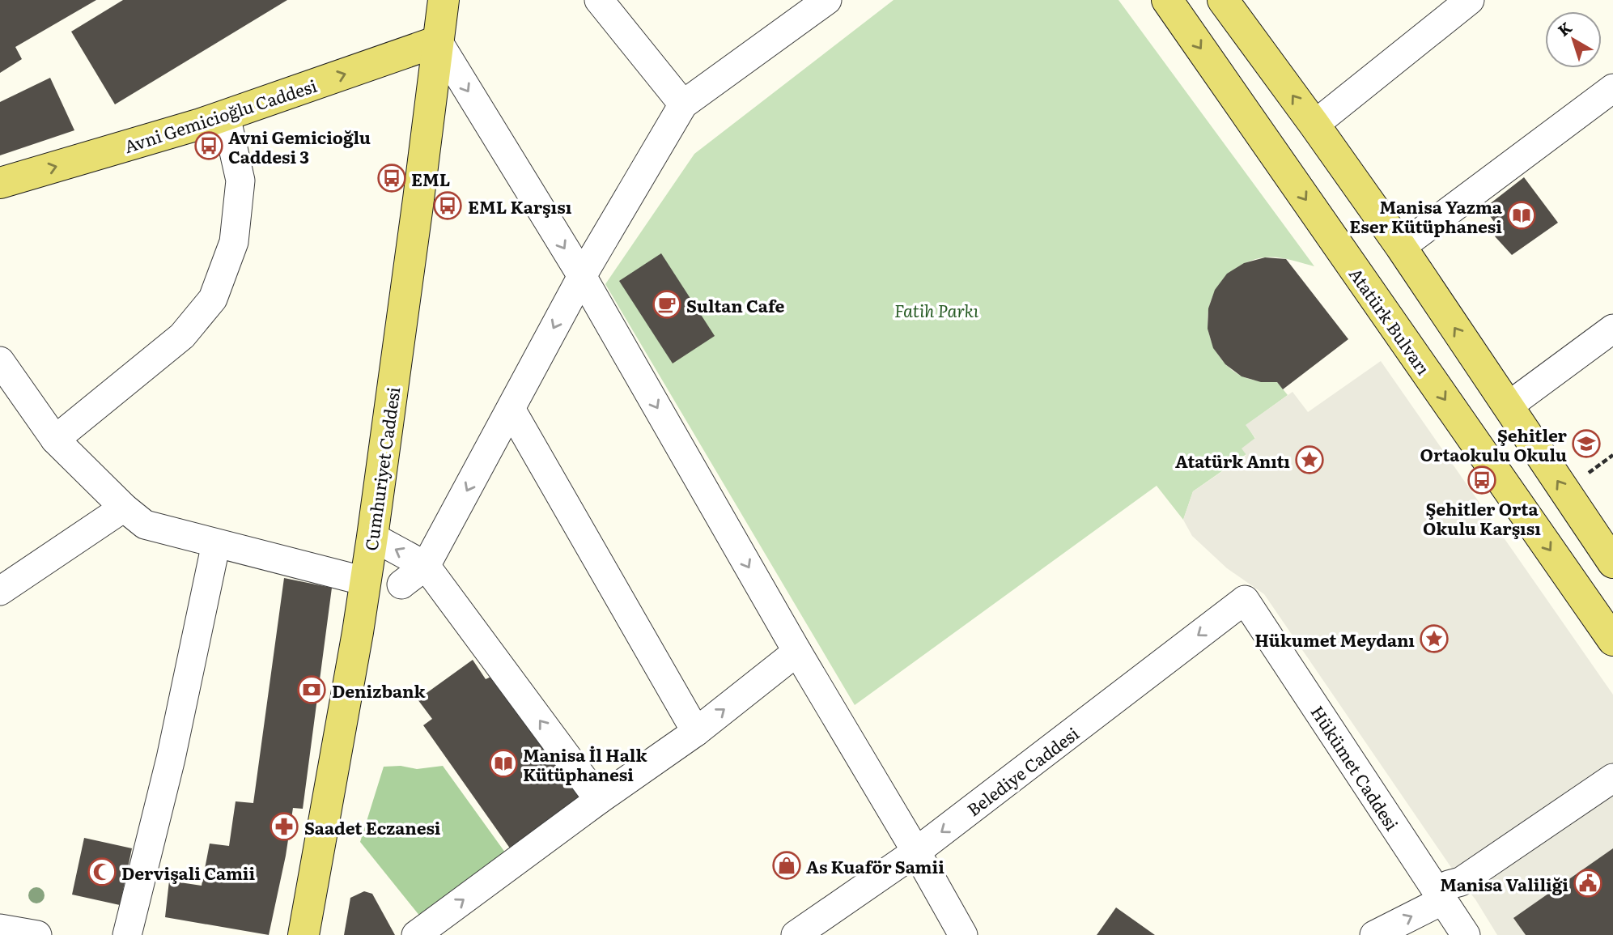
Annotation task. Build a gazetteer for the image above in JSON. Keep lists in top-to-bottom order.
{
  "streets": {
    "main road": ["Avni Gemicioğlu Caddesi", "Atatürk Bulvarı", "Cumhuriyet Caddesi"],
    "street": ["Hükümet Caddesi", "Belediye Caddesi"]
  },
  "crossings": [
    ["Avni Gemicioğlu Caddesi", "Cumhuriyet Caddesi"],
    ["Hükümet Caddesi", "Belediye Caddesi"]
  ],
  "one_way": ["Avni Gemicioğlu Caddesi", "Belediye Caddesi"],
  "parks": ["Fatih Parkı"],
  "places": {
    "bus stop": [
      "Avni Gemicioğlu Caddesi 3",
      "EML",
      "EML Karşısı",
      "Şehitler Orta Okulu Karşısı"
    ],
    "library": ["Manisa Yazma Eser Kütüphanesi", "Manisa İl Halk Kütüphanesi"],
    "cafe": ["Sultan Cafe"],
    "school or university": ["Şehitler Ortaokulu Okulu"],
    "place": ["Atatürk Anıtı", "Hükumet Meydanı"],
    "bank": ["Denizbank"],
    "pharmacy": ["Saadet Eczanesi"],
    "shop": ["As Kuaför Samii"],
    "mosque": ["Dervişali Camii"],
    "public building": ["Manisa Valiliği"]
  },
  "north": "top left"
}
